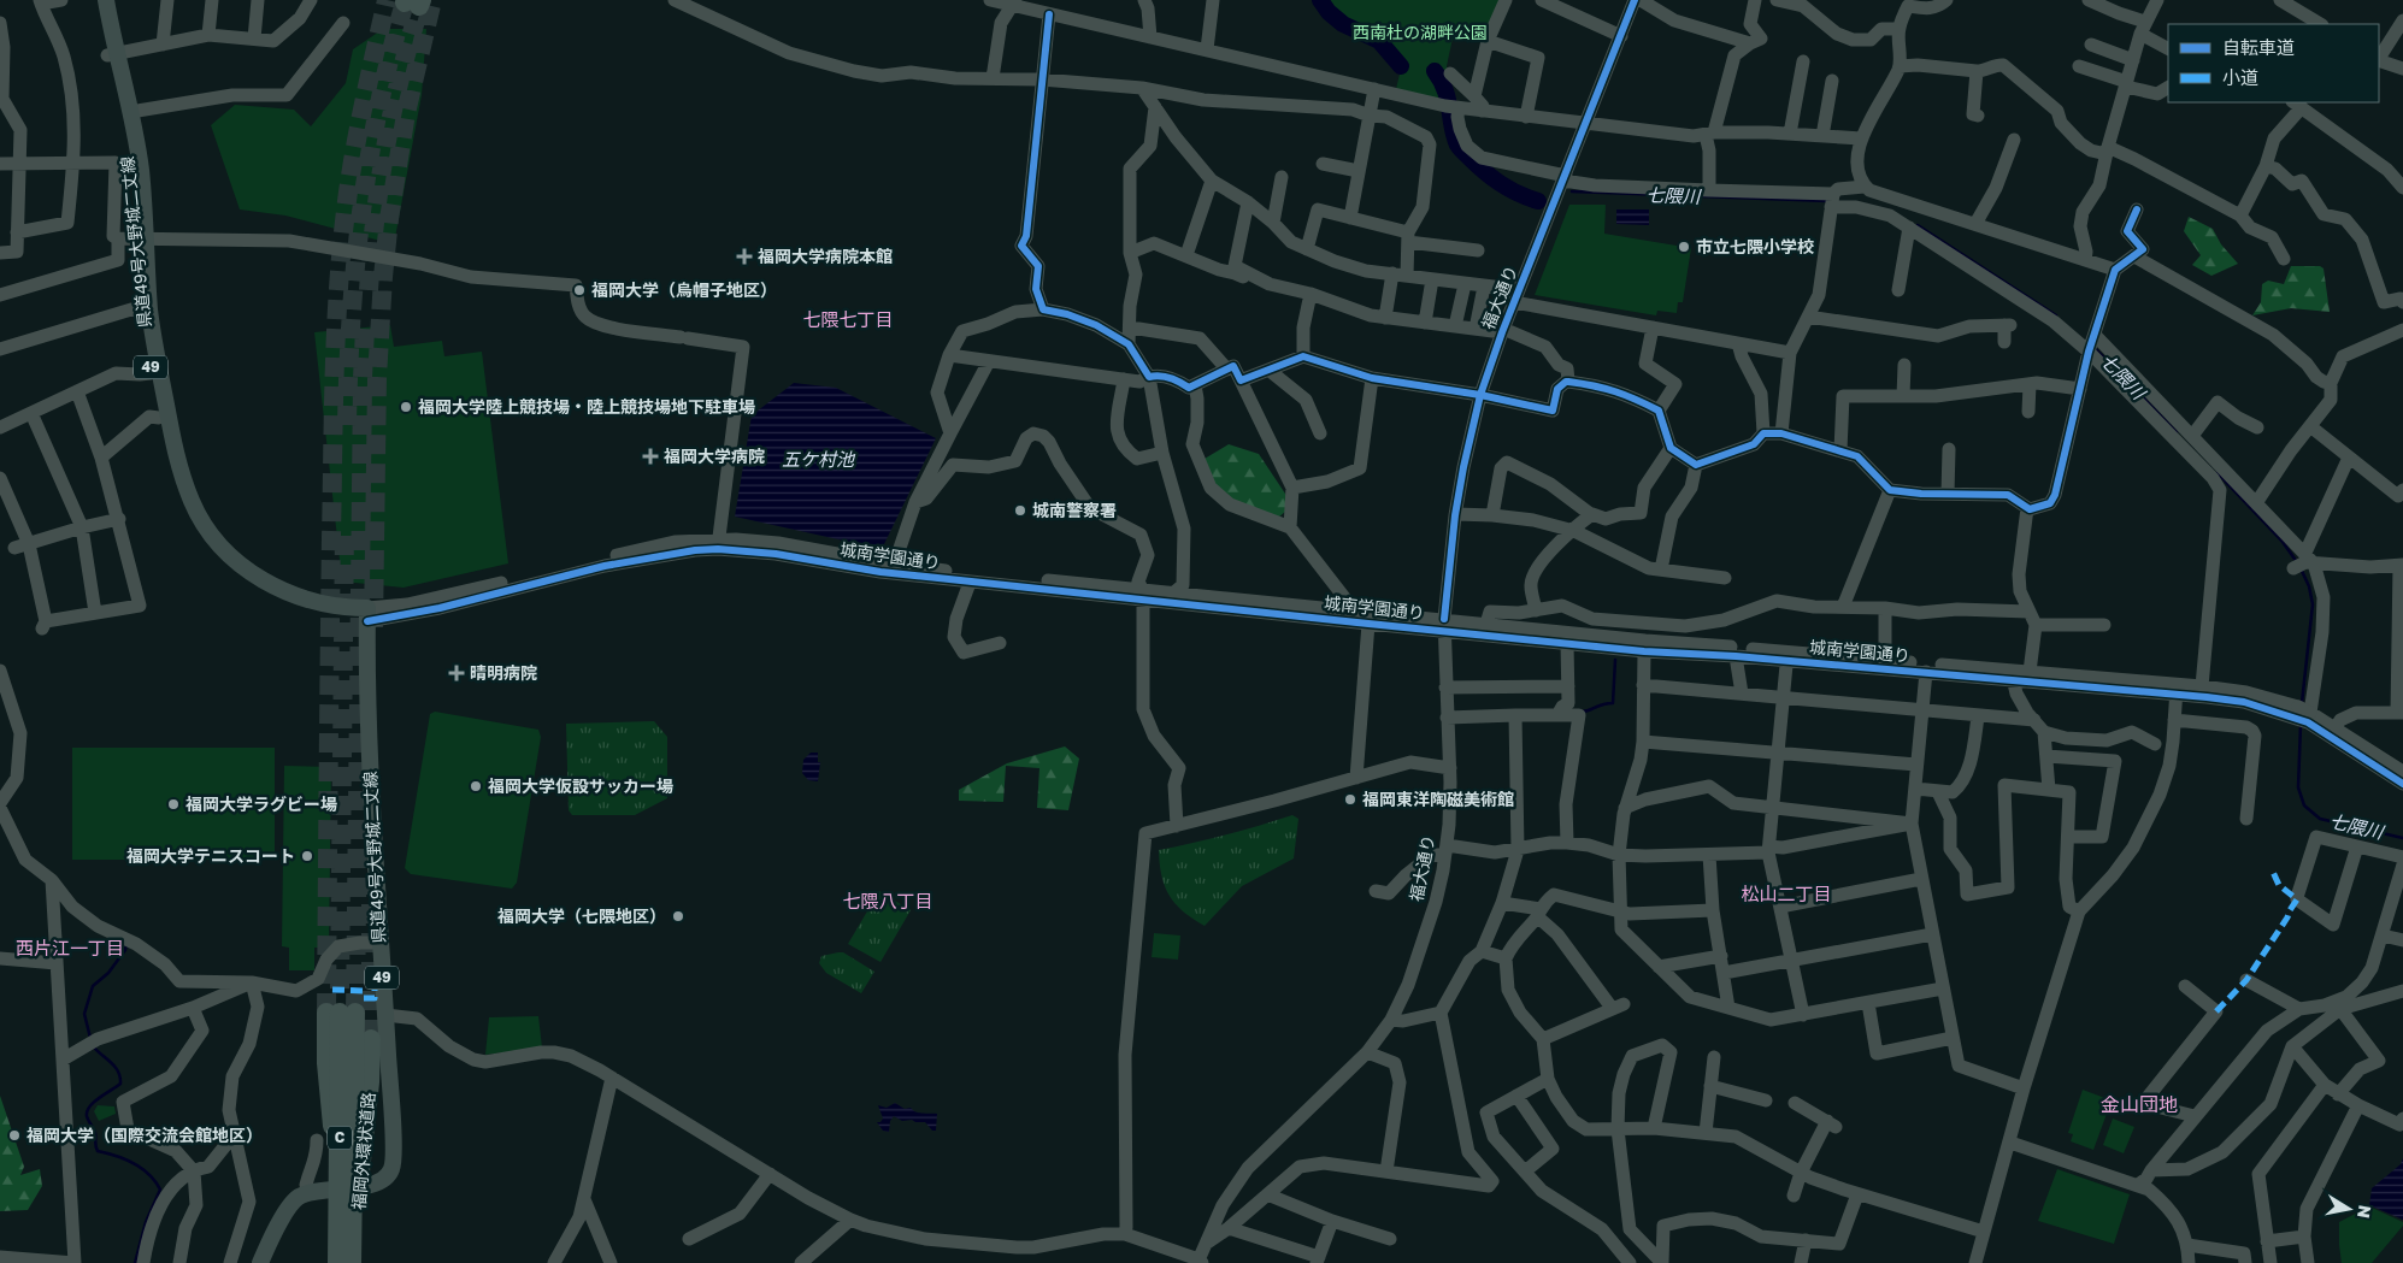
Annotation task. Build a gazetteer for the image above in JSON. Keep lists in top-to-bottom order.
{
  "streets": {
    "highway": ["C", "福岡外環状道路"],
    "main road": ["県道49号大野城二丈線", "49"],
    "street": ["福大通り", "城南学園通り"]
  },
  "crossings": [
    ["県道49号大野城二丈線", "城南学園通り"],
    ["県道49号大野城二丈線", "福岡外環状道路"],
    ["福大通り", "城南学園通り"],
    ["C", "福岡外環状道路"]
  ],
  "districts": [
    "七隈七丁目",
    "松山二丁目",
    "七隈八丁目",
    "西片江一丁目",
    "金山団地"
  ],
  "water": ["七隈川", "五ケ村池"],
  "parks": ["西南杜の湖畔公園"],
  "places": {
    "other": [
      "市立七隈小学校",
      "福岡大学（烏帽子地区）",
      "福岡大学陸上競技場・陸上競技場地下駐車場",
      "城南警察署",
      "福岡大学仮設サッカー場",
      "福岡東洋陶磁美術館",
      "福岡大学ラグビー場",
      "福岡大学テニスコート",
      "福岡大学（七隈地区）",
      "福岡大学（国際交流会館地区）"
    ],
    "health": ["福岡大学病院本館", "福岡大学病院", "晴明病院"]
  },
  "legend": ["自転車道", "小道"],
  "north": "right"
}
